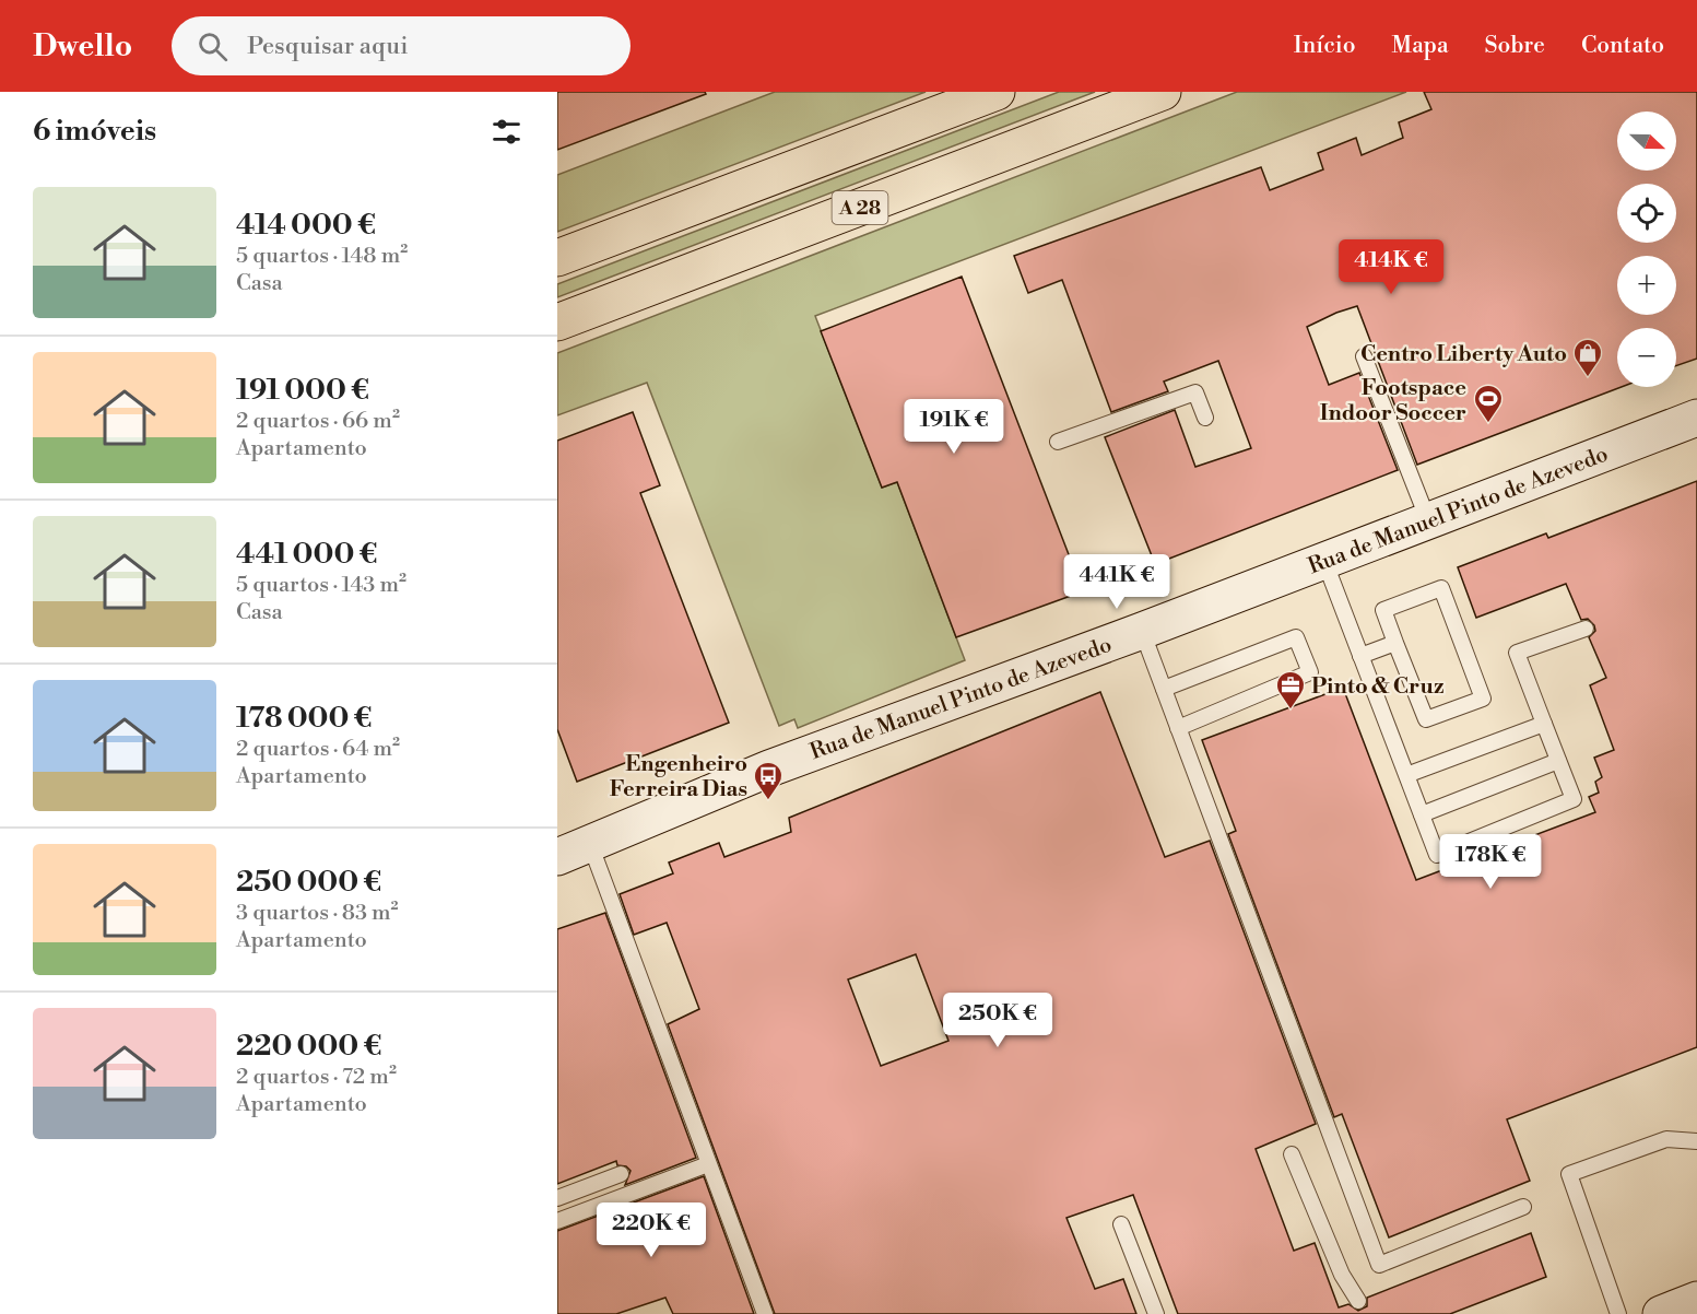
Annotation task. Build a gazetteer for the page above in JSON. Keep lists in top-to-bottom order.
{
  "streets": {
    "highway": ["A 28"],
    "main road": ["Rua de Manuel Pinto de Azevedo"]
  },
  "places": {
    "shop": ["Centro Liberty Auto"],
    "sports": ["Footspace Indoor Soccer"],
    "office": ["Pinto & Cruz"],
    "bus stop": ["Engenheiro Ferreira Dias"]
  },
  "north": "right",
  "page": {
    "header": "Dwello",
    "search": "Pesquisar aqui",
    "nav": [
      "Início",
      "Mapa",
      "Sobre",
      "Contato"
    ],
    "heading": "6 imóveis",
    "map_buttons": ["+", "−"],
    "list": [
      {
        "name": "414 000 €",
        "note": "5 quartos · 148 m² · Casa"
      },
      {
        "name": "191 000 €",
        "note": "2 quartos · 66 m² · Apartamento"
      },
      {
        "name": "441 000 €",
        "note": "5 quartos · 143 m² · Casa"
      },
      {
        "name": "178 000 €",
        "note": "2 quartos · 64 m² · Apartamento"
      },
      {
        "name": "250 000 €",
        "note": "3 quartos · 83 m² · Apartamento"
      },
      {
        "name": "220 000 €",
        "note": "2 quartos · 72 m² · Apartamento"
      }
    ],
    "price": [
      "414K €",
      "191K €",
      "441K €",
      "178K €",
      "250K €",
      "220K €"
    ]
  }
}
